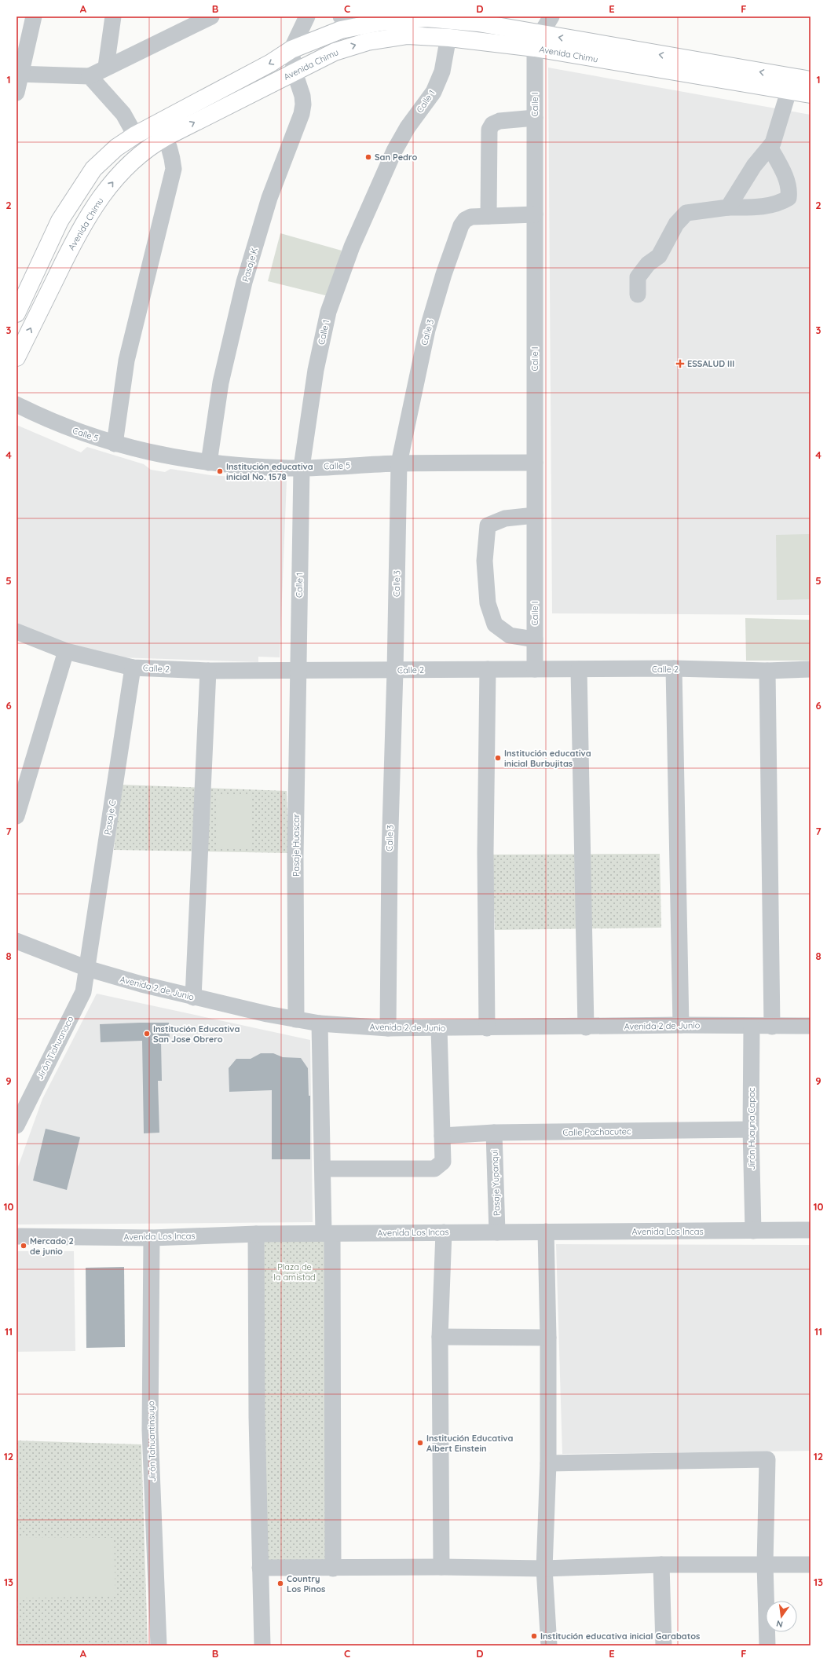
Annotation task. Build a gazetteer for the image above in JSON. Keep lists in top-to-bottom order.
{
  "streets": {
    "main road": ["Avenida Chimu"],
    "street": [
      "Calle 1",
      "Calle I",
      "Pasaje K",
      "Calle 3",
      "Calle 5",
      "Calle 2",
      "Pasaje C",
      "Pasaje Huascar",
      "Avenida 2 de Junio",
      "Jirón Tiahuanaco",
      "Jirón Huayna Capac",
      "Calle Pachacutec",
      "Pasaje Yupanqui",
      "Avenida Los Incas",
      "Jirón Tahuantinsuyo"
    ]
  },
  "crossings": [
    ["Avenida Chimu", "Calle 1"],
    ["Avenida Chimu", "Calle I"],
    ["Avenida Chimu", "Pasaje K"],
    ["Calle 1", "Calle 5"],
    ["Calle 1", "Calle 2"],
    ["Calle 1", "Pasaje Huascar"],
    ["Calle I", "Calle 3"],
    ["Calle I", "Calle 5"],
    ["Calle I", "Calle 2"],
    ["Pasaje K", "Calle 5"],
    ["Calle 3", "Calle 5"],
    ["Calle 3", "Calle 2"],
    ["Calle 3", "Avenida 2 de Junio"],
    ["Calle 2", "Pasaje C"],
    ["Calle 2", "Pasaje Huascar"],
    ["Pasaje C", "Avenida 2 de Junio"],
    ["Pasaje C", "Jirón Tiahuanaco"],
    ["Pasaje Huascar", "Avenida 2 de Junio"],
    ["Avenida 2 de Junio", "Jirón Tiahuanaco"],
    ["Avenida 2 de Junio", "Jirón Huayna Capac"],
    ["Jirón Huayna Capac", "Calle Pachacutec"],
    ["Jirón Huayna Capac", "Avenida Los Incas"],
    ["Calle Pachacutec", "Pasaje Yupanqui"],
    ["Pasaje Yupanqui", "Avenida Los Incas"],
    ["Avenida Los Incas", "Jirón Tahuantinsuyo"]
  ],
  "parks": ["Plaza de la amistad"],
  "places": {
    "other": [
      "San Pedro",
      "Institución educativa inicial No. 1578",
      "Institución educativa inicial Burbujitas",
      "Institución Educativa San Jose Obrero",
      "Mercado 2 de junio",
      "Institución Educativa Albert Einstein",
      "Country Los Pinos",
      "Institución educativa inicial Garabatos"
    ],
    "health": ["ESSALUD III"]
  },
  "north": "bottom",
  "grid": {
    "columns": [
      "A",
      "B",
      "C",
      "D",
      "E",
      "F"
    ],
    "rows": [
      "1",
      "2",
      "3",
      "4",
      "5",
      "6",
      "7",
      "8",
      "9",
      "10",
      "11",
      "12",
      "13"
    ]
  }
}
